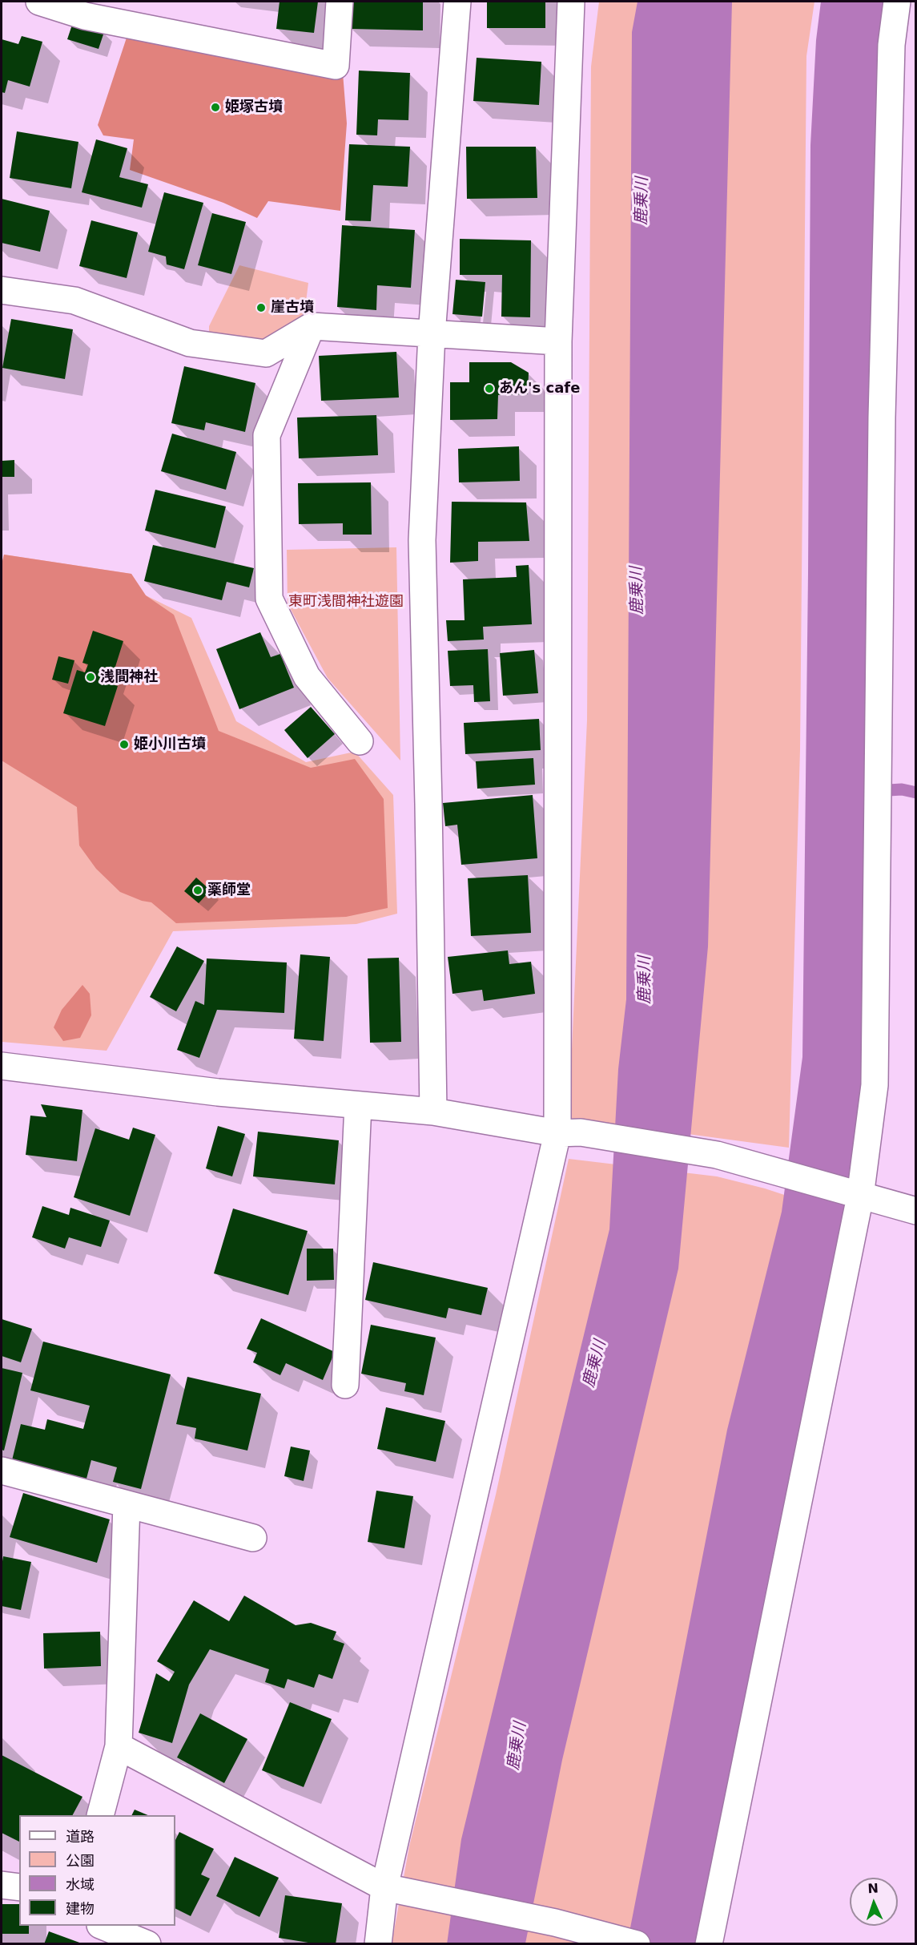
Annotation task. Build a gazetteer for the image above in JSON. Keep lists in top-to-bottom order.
{
  "water": ["鹿乗川"],
  "parks": ["東町浅間神社遊園"],
  "places": [
    "姫塚古墳",
    "崖古墳",
    "あん's cafe",
    "浅間神社",
    "姫小川古墳",
    "薬師堂"
  ],
  "legend": [
    "道路",
    "公園",
    "水域",
    "建物"
  ],
  "north": "top"
}
